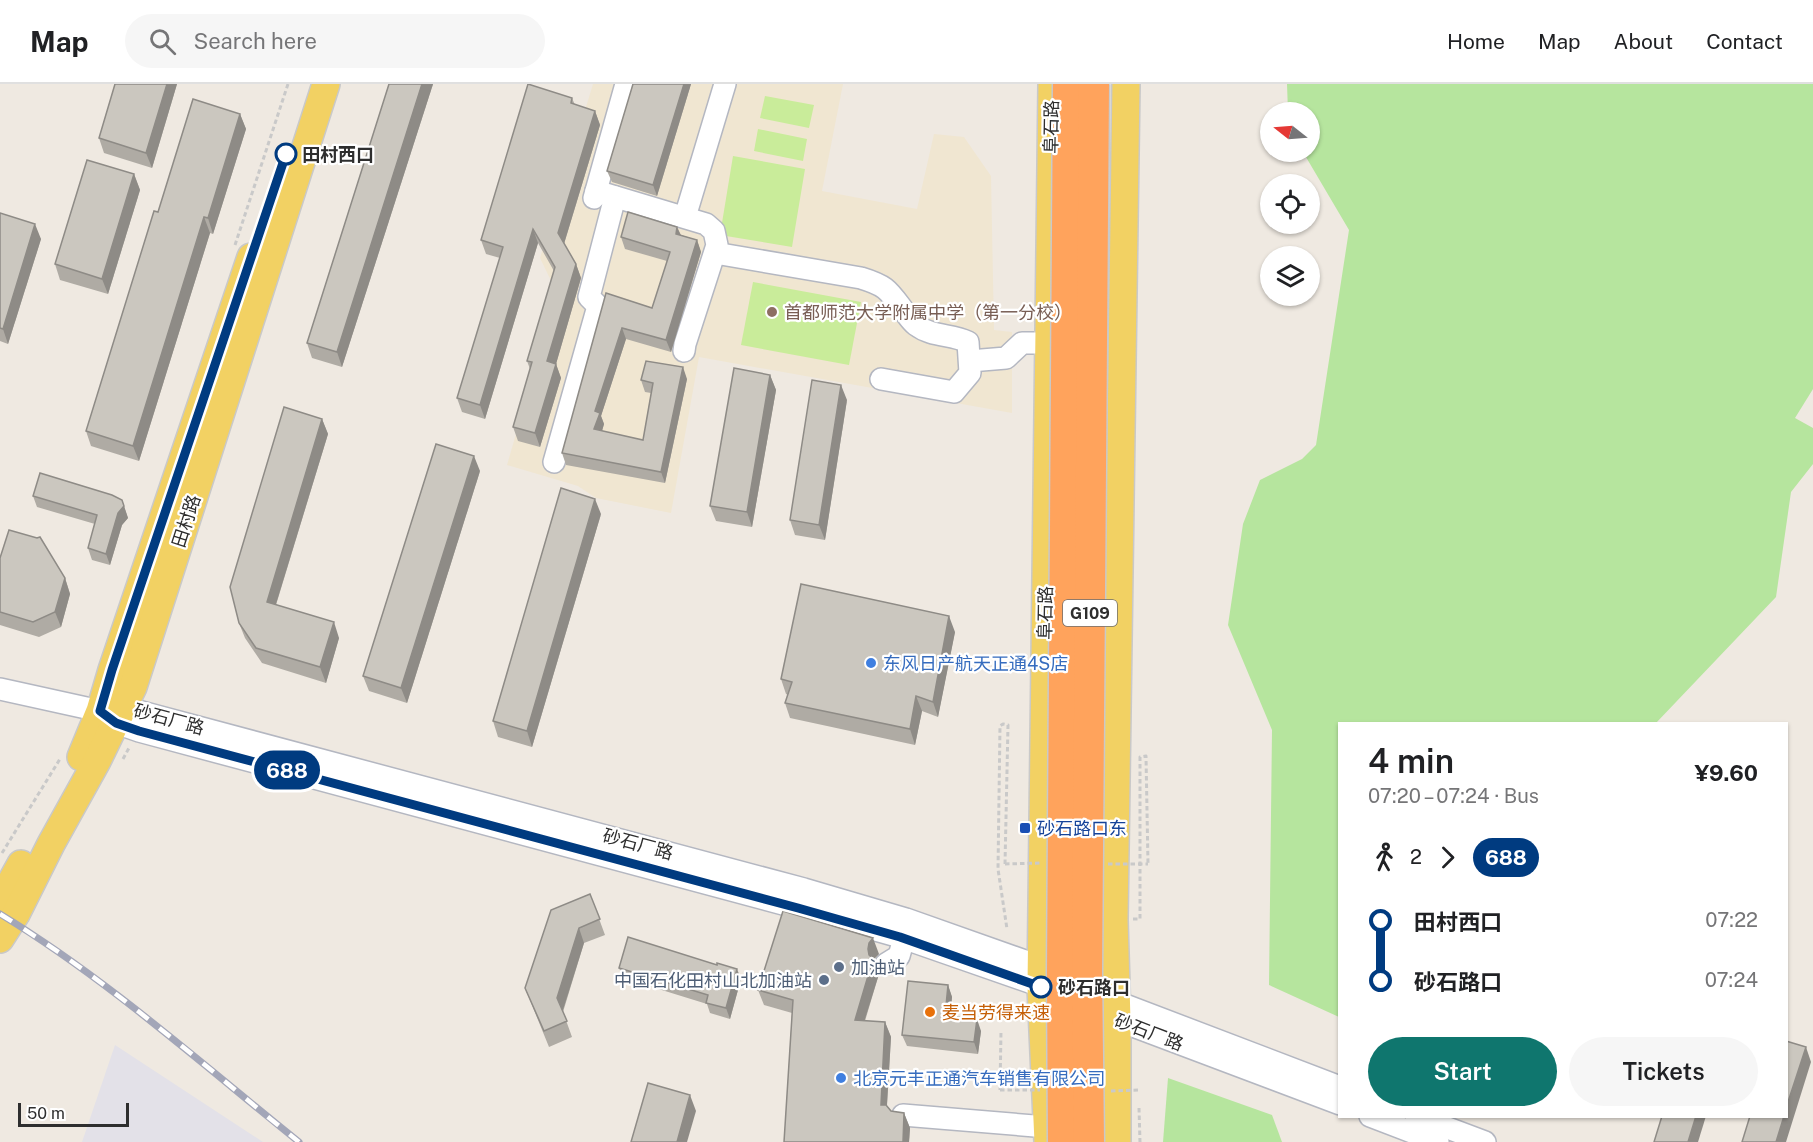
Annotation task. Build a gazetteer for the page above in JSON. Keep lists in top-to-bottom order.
{
  "streets": {
    "highway": ["阜石路", "G109"],
    "main road": ["田村路"],
    "street": ["砂石厂路"]
  },
  "crossings": [
    ["阜石路", "砂石厂路"],
    ["田村路", "砂石厂路"]
  ],
  "places": {
    "other": [
      "田村西口",
      "首都师范大学附属中学（第一分校）",
      "东风日产航天正通4S店",
      "加油站",
      "中国石化田村山北加油站",
      "砂石路口",
      "麦当劳得来速",
      "北京元丰正通汽车销售有限公司"
    ],
    "transit": ["砂石路口东"]
  },
  "lines": ["bus line 688"],
  "scale_bar": "50 m",
  "north": "left",
  "page": {
    "header": "Map",
    "search": "Search here",
    "nav": [
      "Home",
      "Map",
      "About",
      "Contact"
    ],
    "on_map": "688",
    "heading": ["4 min", "07:20 – 07:24 · Bus", "¥9.60"],
    "legs": ["2", "688"],
    "list": [
      {
        "name": "田村西口",
        "value": "07:22"
      },
      {
        "name": "砂石路口",
        "value": "07:24"
      }
    ],
    "buttons": ["Start", "Tickets"],
    "scale": "50 m"
  }
}
